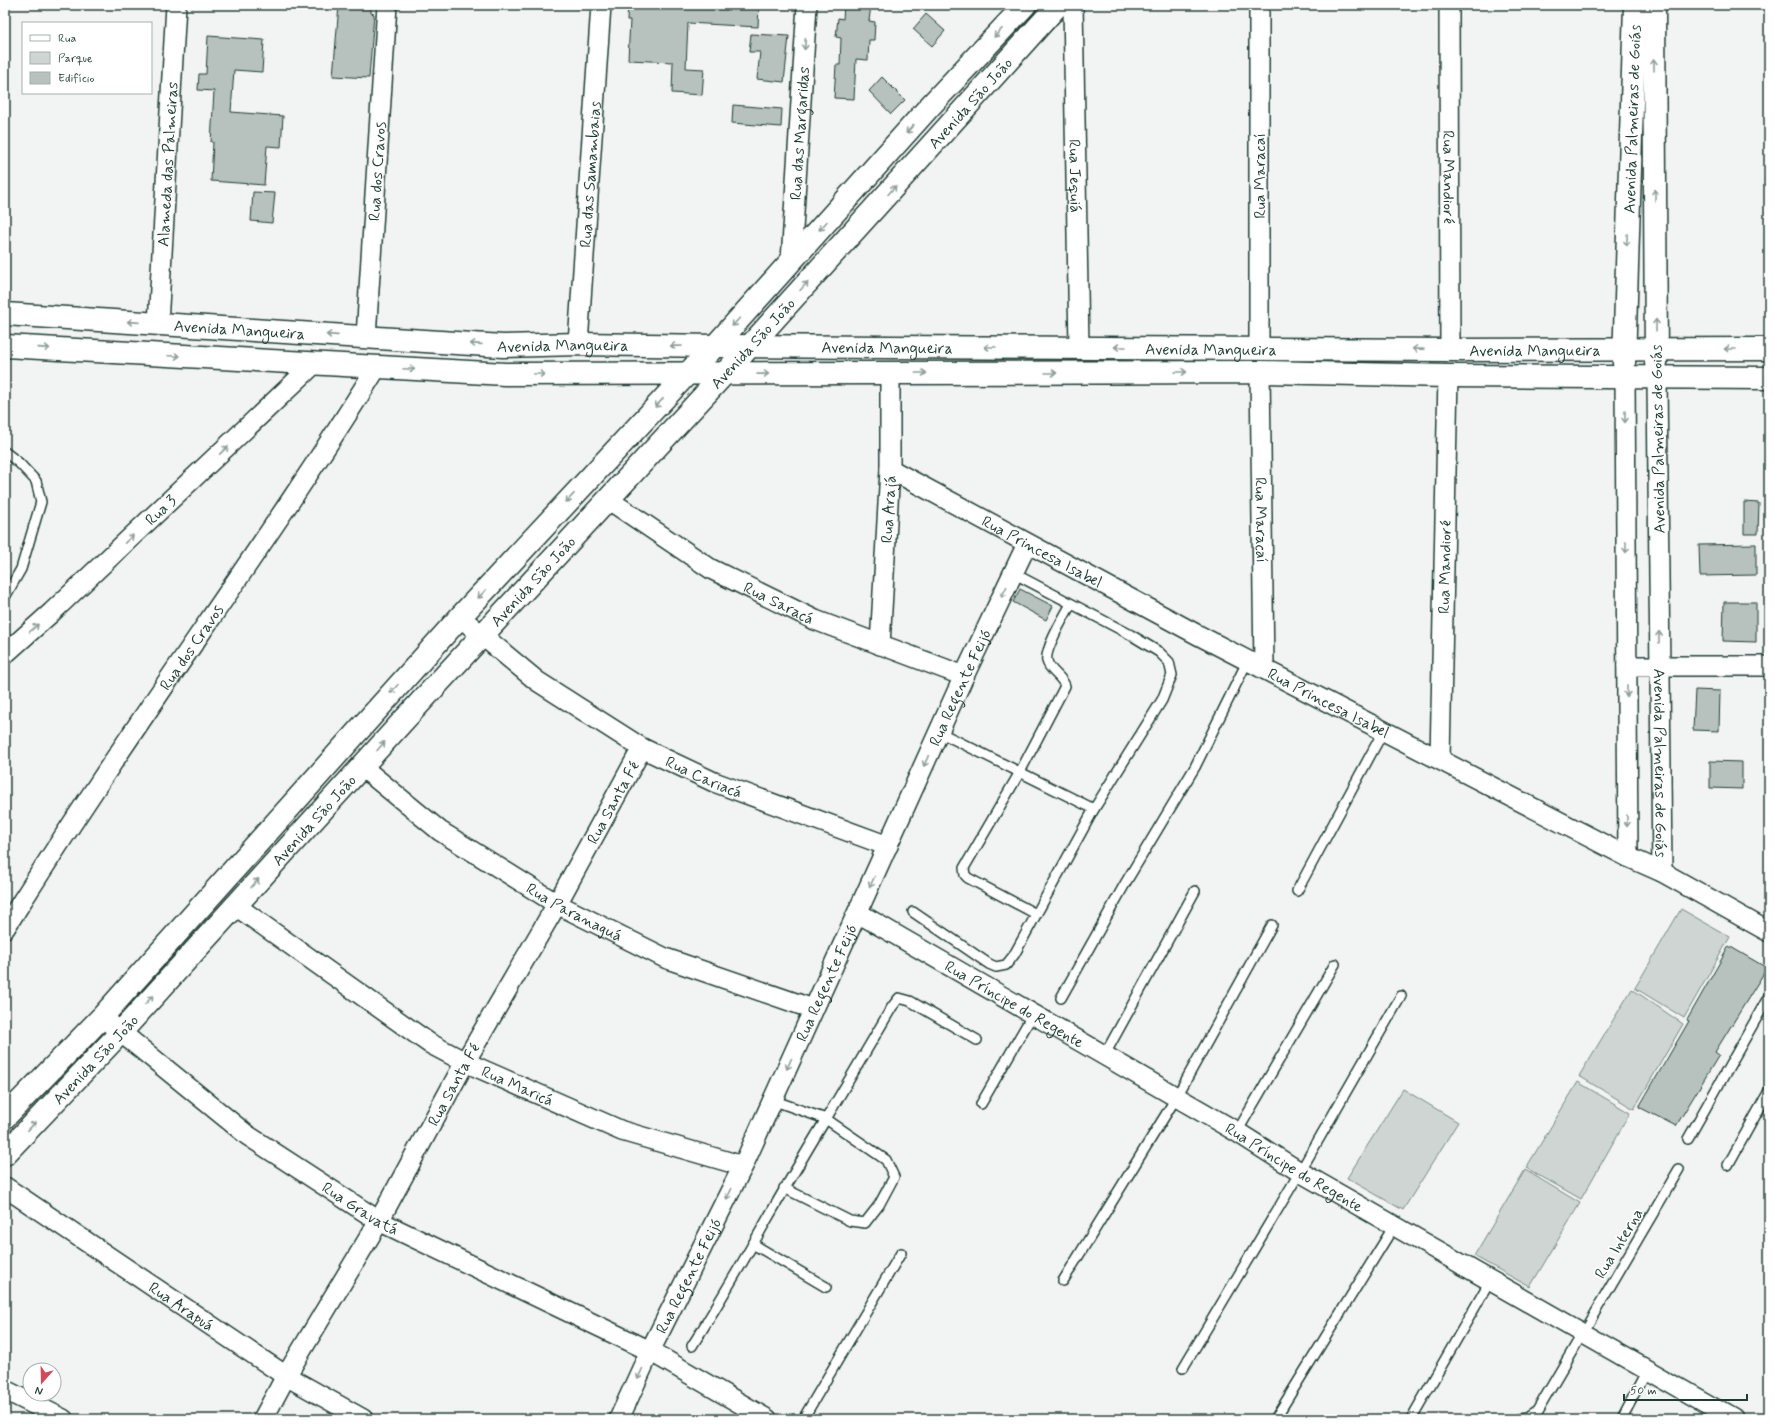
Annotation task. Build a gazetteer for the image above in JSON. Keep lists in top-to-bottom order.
{
  "streets": {
    "street": [
      "Avenida São João",
      "Avenida Palmeiras de Goiás",
      "Rua das Margaridas",
      "Alameda das Palmeiras",
      "Rua dos Cravos",
      "Rua das Samambaias",
      "Rua Jequiá",
      "Rua Maracaí",
      "Rua Mandioré",
      "Avenida Mangueira",
      "Rua 3",
      "Rua Arajá",
      "Rua Princesa Isabel",
      "Rua Saracá",
      "Rua Regente Feijó",
      "Rua Cariacá",
      "Rua Santa Fé",
      "Rua Paranaguá",
      "Rua Príncipe do Regente",
      "Rua Maricá",
      "Rua Gravatá",
      "Rua Arapuá"
    ],
    "lane": ["Rua Interna"]
  },
  "crossings": [
    ["Avenida São João", "Rua das Margaridas"],
    ["Avenida São João", "Avenida Mangueira"],
    ["Avenida São João", "Rua Saracá"],
    ["Avenida São João", "Rua Cariacá"],
    ["Avenida São João", "Rua Paranaguá"],
    ["Avenida São João", "Rua Maricá"],
    ["Avenida São João", "Rua Gravatá"],
    ["Avenida Palmeiras de Goiás", "Avenida Mangueira"],
    ["Avenida Palmeiras de Goiás", "Rua Princesa Isabel"],
    ["Alameda das Palmeiras", "Avenida Mangueira"],
    ["Rua dos Cravos", "Avenida Mangueira"],
    ["Rua das Samambaias", "Avenida Mangueira"],
    ["Rua Jequiá", "Avenida Mangueira"],
    ["Rua Maracaí", "Avenida Mangueira"],
    ["Rua Maracaí", "Rua Princesa Isabel"],
    ["Rua Mandioré", "Avenida Mangueira"],
    ["Rua Mandioré", "Rua Princesa Isabel"],
    ["Avenida Mangueira", "Rua 3"],
    ["Avenida Mangueira", "Rua Arajá"],
    ["Rua Arajá", "Rua Princesa Isabel"],
    ["Rua Arajá", "Rua Saracá"],
    ["Rua Princesa Isabel", "Rua Regente Feijó"],
    ["Rua Saracá", "Rua Regente Feijó"],
    ["Rua Regente Feijó", "Rua Cariacá"],
    ["Rua Regente Feijó", "Rua Paranaguá"],
    ["Rua Regente Feijó", "Rua Príncipe do Regente"],
    ["Rua Regente Feijó", "Rua Maricá"],
    ["Rua Regente Feijó", "Rua Gravatá"],
    ["Rua Cariacá", "Rua Santa Fé"],
    ["Rua Santa Fé", "Rua Paranaguá"],
    ["Rua Santa Fé", "Rua Maricá"],
    ["Rua Santa Fé", "Rua Gravatá"],
    ["Rua Santa Fé", "Rua Arapuá"],
    ["Rua Príncipe do Regente", "Rua Interna"]
  ],
  "one_way": ["Rua das Margaridas", "Rua 3", "Rua Regente Feijó"],
  "legend": ["Rua", "Parque", "Edifício"],
  "scale_bar": "50 m",
  "north": "bottom"
}
